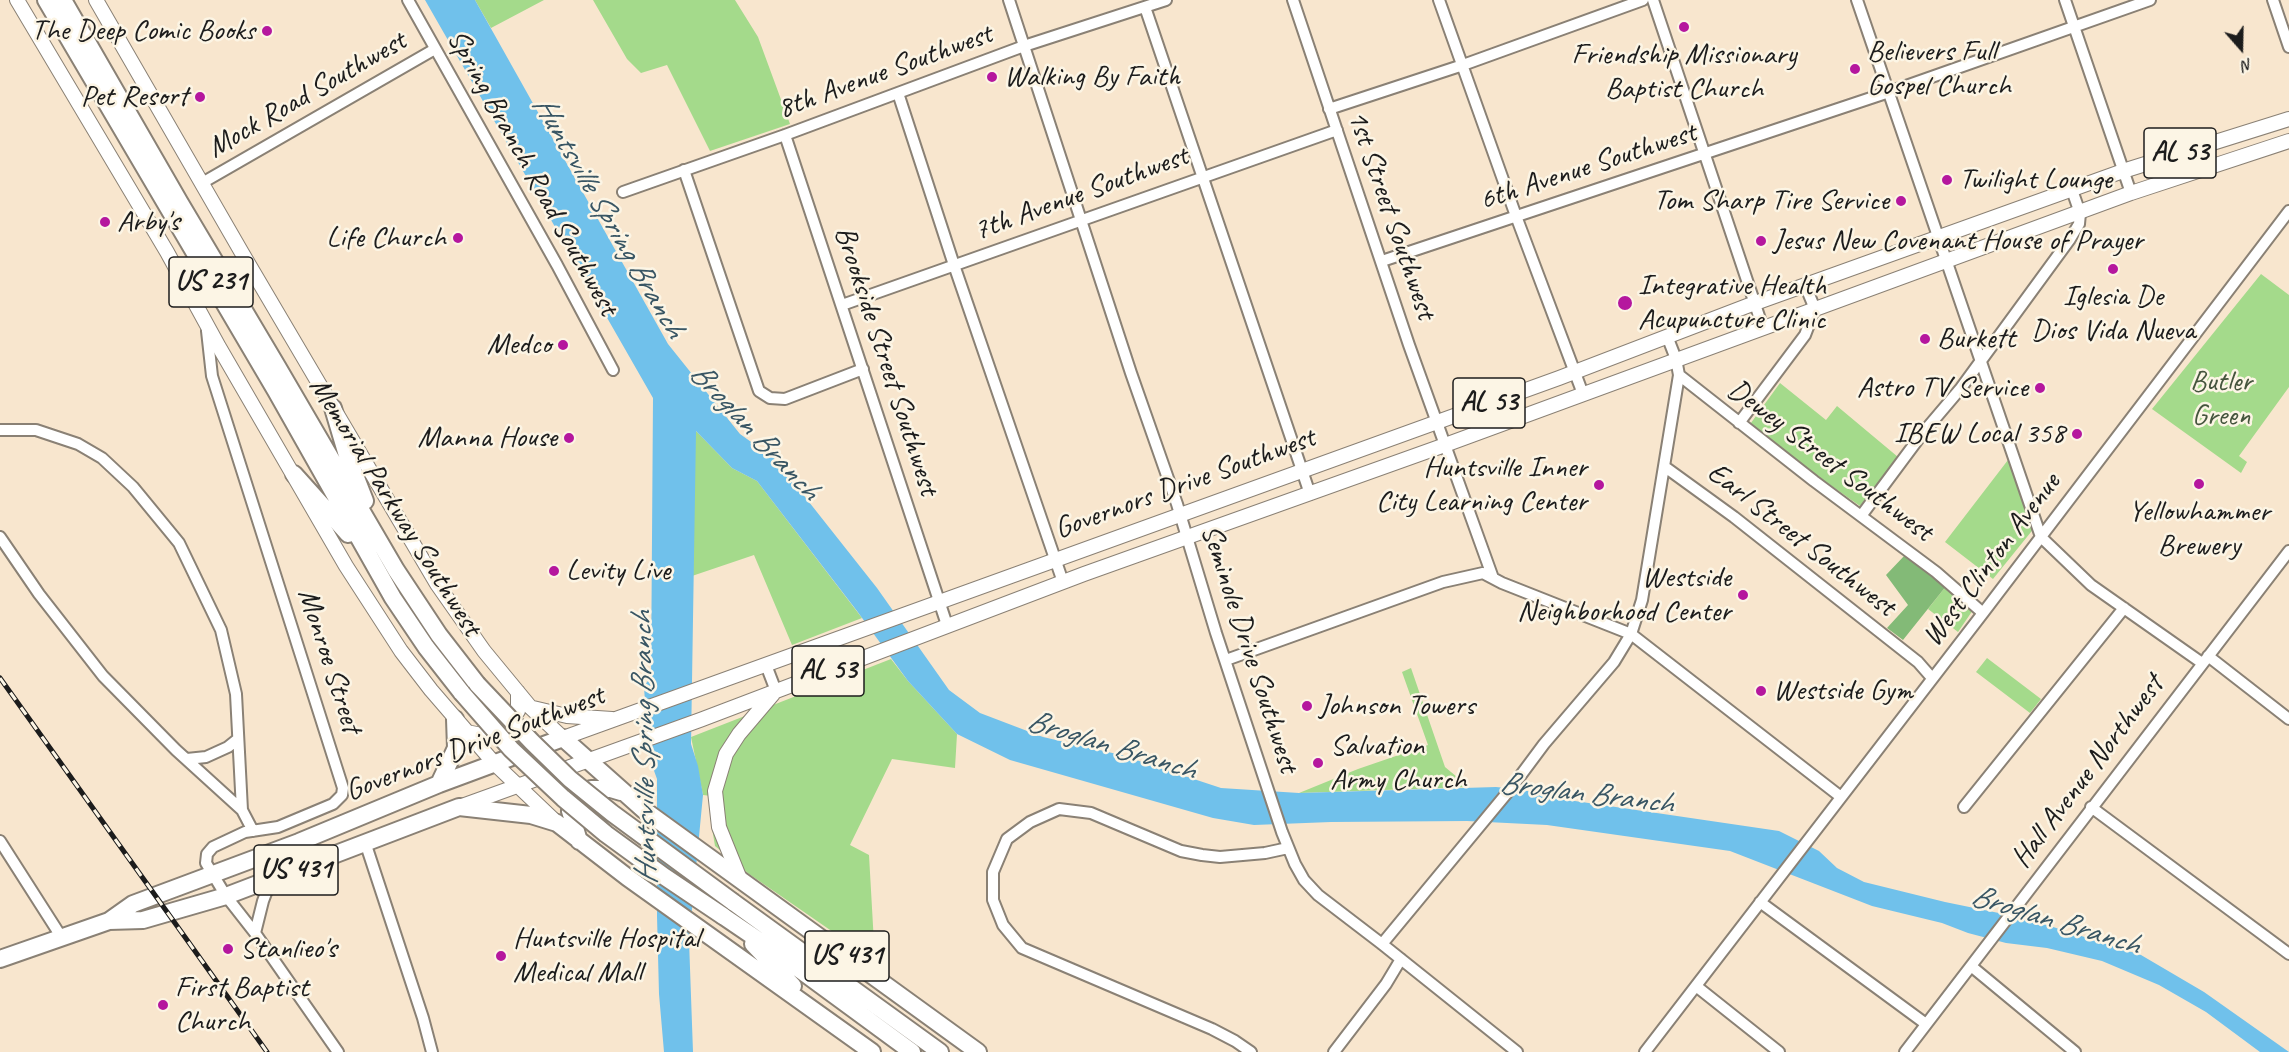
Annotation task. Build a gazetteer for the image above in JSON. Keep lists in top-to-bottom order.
{
  "streets": {
    "highway": [
      "US 231",
      "Governors Drive Southwest",
      "Memorial Parkway Southwest",
      "US 431"
    ],
    "main road": ["AL 53"],
    "street": [
      "8th Avenue Southwest",
      "Mock Road Southwest",
      "6th Avenue Southwest",
      "Spring Branch Road Southwest",
      "7th Avenue Southwest",
      "1st Street Southwest",
      "Brookside Street Southwest",
      "Dewey Street Southwest",
      "Earl Street Southwest",
      "West Clinton Avenue",
      "Seminole Drive Southwest",
      "Monroe Street",
      "Hall Avenue Northwest"
    ]
  },
  "crossings": [
    ["8th Avenue Southwest", "Brookside Street Southwest"],
    ["8th Avenue Southwest", "Seminole Drive Southwest"],
    ["Mock Road Southwest", "Spring Branch Road Southwest"],
    ["Mock Road Southwest", "Memorial Parkway Southwest"],
    ["6th Avenue Southwest", "1st Street Southwest"],
    ["7th Avenue Southwest", "1st Street Southwest"],
    ["7th Avenue Southwest", "Brookside Street Southwest"],
    ["7th Avenue Southwest", "Seminole Drive Southwest"],
    ["1st Street Southwest", "Governors Drive Southwest"],
    ["Brookside Street Southwest", "Governors Drive Southwest"],
    ["Dewey Street Southwest", "West Clinton Avenue"],
    ["Governors Drive Southwest", "Memorial Parkway Southwest"],
    ["Governors Drive Southwest", "Seminole Drive Southwest"],
    ["Governors Drive Southwest", "Monroe Street"],
    ["Governors Drive Southwest", "US 431"],
    ["Memorial Parkway Southwest", "US 431"],
    ["Earl Street Southwest", "West Clinton Avenue"]
  ],
  "water": ["Huntsville Spring Branch", "Broglan Branch"],
  "parks": ["Butler Green"],
  "places": [
    "Friendship Missionary Baptist Church",
    "The Deep Comic Books",
    "Believers Full Gospel Church",
    "Walking By Faith",
    "Pet Resort",
    "Twilight Lounge",
    "Tom Sharp Tire Service",
    "Arby's",
    "Life Church",
    "Jesus New Covenant House of Prayer",
    "Iglesia De Dios Vida Nueva",
    "Integrative Health Acupuncture Clinic",
    "Burkett",
    "Medco",
    "Astro TV Service",
    "IBEW Local 358",
    "Manna House",
    "Yellowhammer Brewery",
    "Huntsville Inner City Learning Center",
    "Levity Live",
    "Westside Neighborhood Center",
    "Westside Gym",
    "Johnson Towers",
    "Salvation Army Church",
    "Stanlieo's",
    "Huntsville Hospital Medical Mall",
    "First Baptist Church"
  ],
  "north": "bottom"
}
